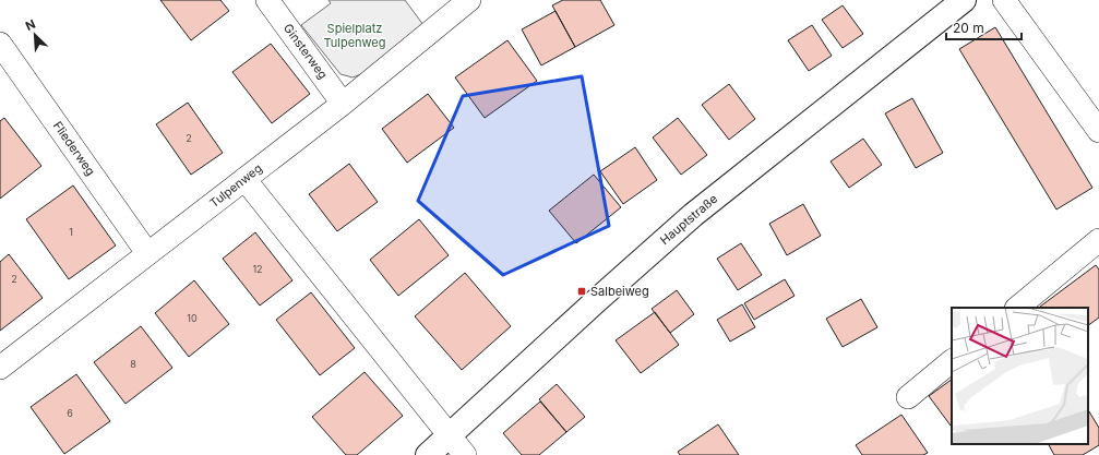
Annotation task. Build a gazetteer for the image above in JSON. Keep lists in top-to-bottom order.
{
  "streets": {
    "street": [
      "Ginsterweg",
      "Fliederweg",
      "Tulpenweg",
      "Hauptstraße"
    ]
  },
  "crossings": [
    ["Ginsterweg", "Tulpenweg"],
    ["Fliederweg", "Tulpenweg"]
  ],
  "parks": ["Spielplatz Tulpenweg"],
  "places": {
    "transit": ["Salbeiweg"]
  },
  "house_numbers": [
    "2",
    "1",
    "12",
    "2",
    "10",
    "8",
    "6"
  ],
  "scale_bar": "20 m",
  "north": "top left"
}
